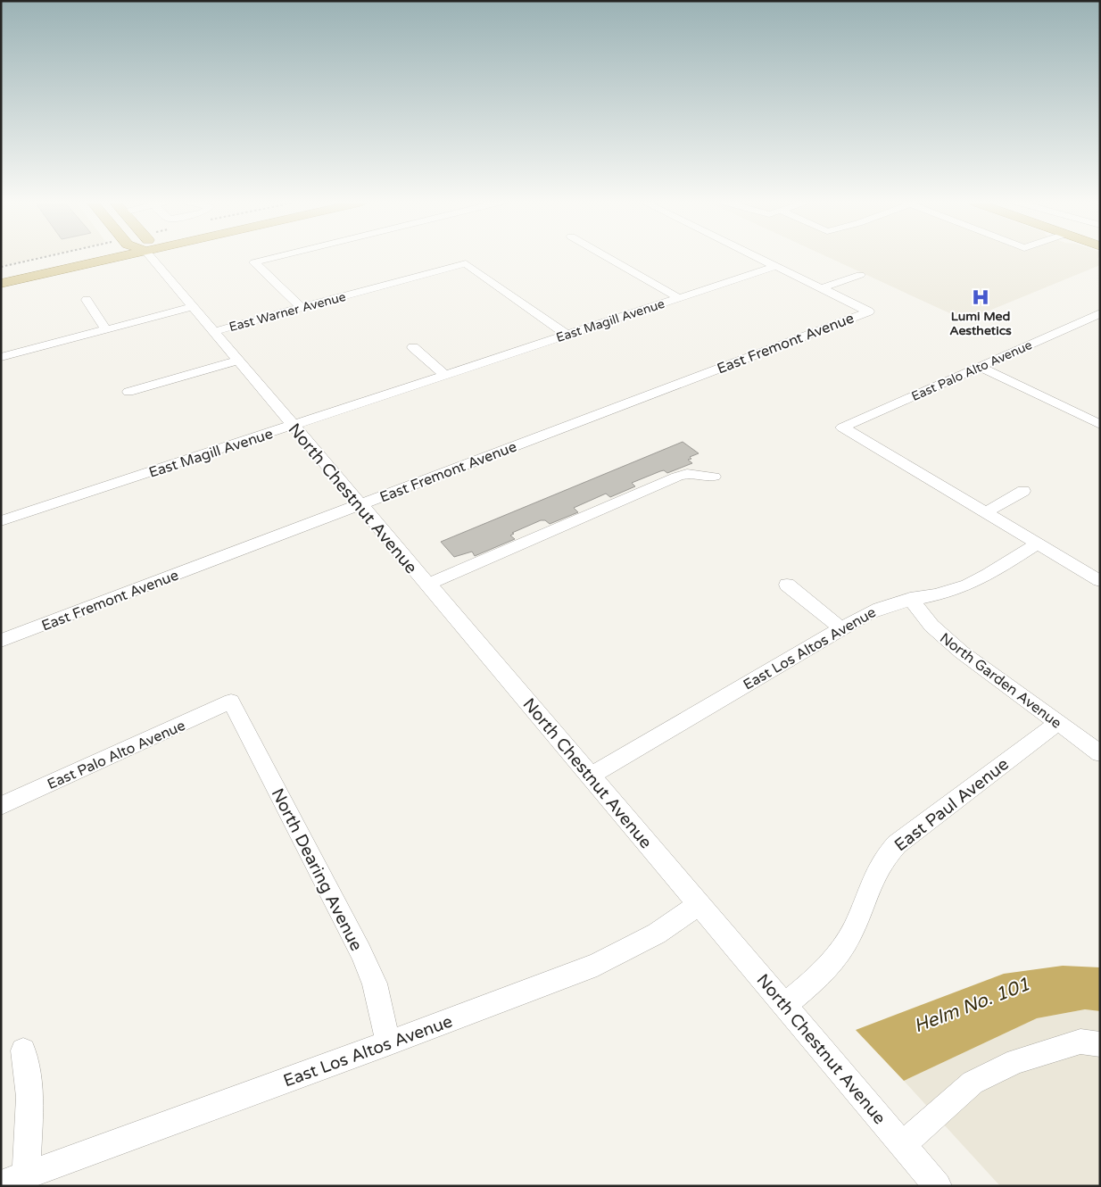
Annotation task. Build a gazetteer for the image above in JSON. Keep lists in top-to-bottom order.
{
  "streets": {
    "street": [
      "East Warner Avenue",
      "East Magill Avenue",
      "East Fremont Avenue",
      "East Palo Alto Avenue",
      "North Chestnut Avenue",
      "East Los Altos Avenue",
      "North Garden Avenue",
      "East Paul Avenue",
      "North Dearing Avenue"
    ]
  },
  "crossings": [
    ["East Warner Avenue", "East Magill Avenue"],
    ["East Warner Avenue", "North Chestnut Avenue"],
    ["East Magill Avenue", "North Chestnut Avenue"],
    ["East Fremont Avenue", "North Chestnut Avenue"],
    ["East Palo Alto Avenue", "North Dearing Avenue"],
    ["North Chestnut Avenue", "East Los Altos Avenue"],
    ["North Chestnut Avenue", "East Paul Avenue"],
    ["East Los Altos Avenue", "North Garden Avenue"],
    ["East Los Altos Avenue", "North Dearing Avenue"],
    ["North Garden Avenue", "East Paul Avenue"]
  ],
  "water": ["Helm No. 101"],
  "places": {
    "hospital": ["Lumi Med Aesthetics"]
  }
}
